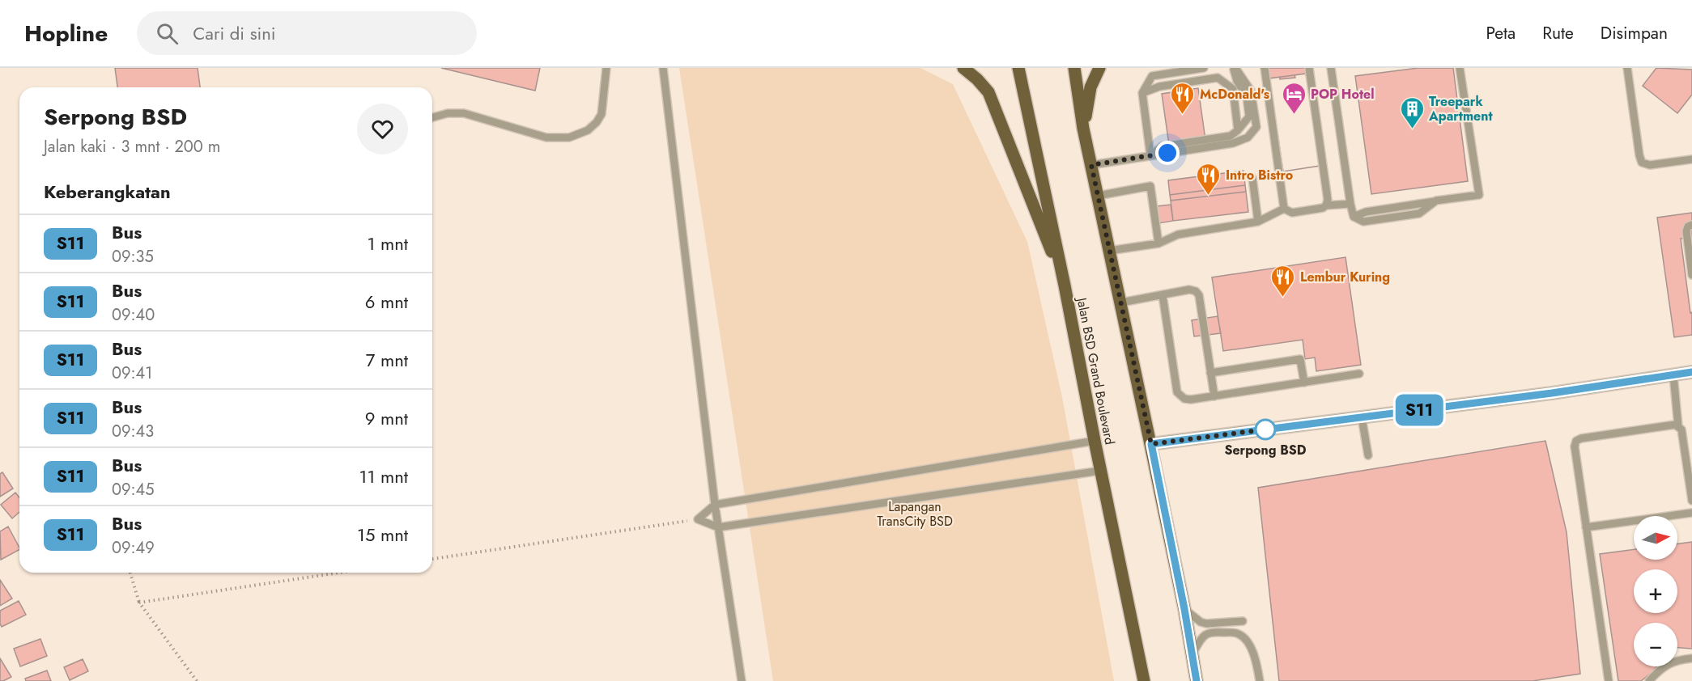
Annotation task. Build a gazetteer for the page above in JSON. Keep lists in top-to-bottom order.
{
  "streets": {
    "main road": ["Jalan BSD Grand Boulevard"]
  },
  "parks": ["Lapangan TransCity BSD"],
  "places": {
    "restaurant": ["McDonald's", "Intro Bistro", "Lembur Kuring"],
    "hotel": ["POP Hotel"],
    "building": ["Treepark Apartment"],
    "other": ["Serpong BSD"]
  },
  "lines": ["bus line S11"],
  "north": "right",
  "page": {
    "header": "Hopline",
    "search": "Cari di sini",
    "nav": ["Peta", "Rute", "Disimpan"],
    "on_map": "S11",
    "heading": [
      ["Serpong BSD", "Jalan kaki · 3 mnt · 200 m"],
      "Keberangkatan"
    ],
    "list": [
      {
        "mark": "S11",
        "name": "Bus",
        "note": "09:35",
        "value": "1 mnt"
      },
      {
        "mark": "S11",
        "name": "Bus",
        "note": "09:40",
        "value": "6 mnt"
      },
      {
        "mark": "S11",
        "name": "Bus",
        "note": "09:41",
        "value": "7 mnt"
      },
      {
        "mark": "S11",
        "name": "Bus",
        "note": "09:43",
        "value": "9 mnt"
      },
      {
        "mark": "S11",
        "name": "Bus",
        "note": "09:45",
        "value": "11 mnt"
      },
      {
        "mark": "S11",
        "name": "Bus",
        "note": "09:49",
        "value": "15 mnt"
      }
    ],
    "map_buttons": ["+", "−"]
  }
}
